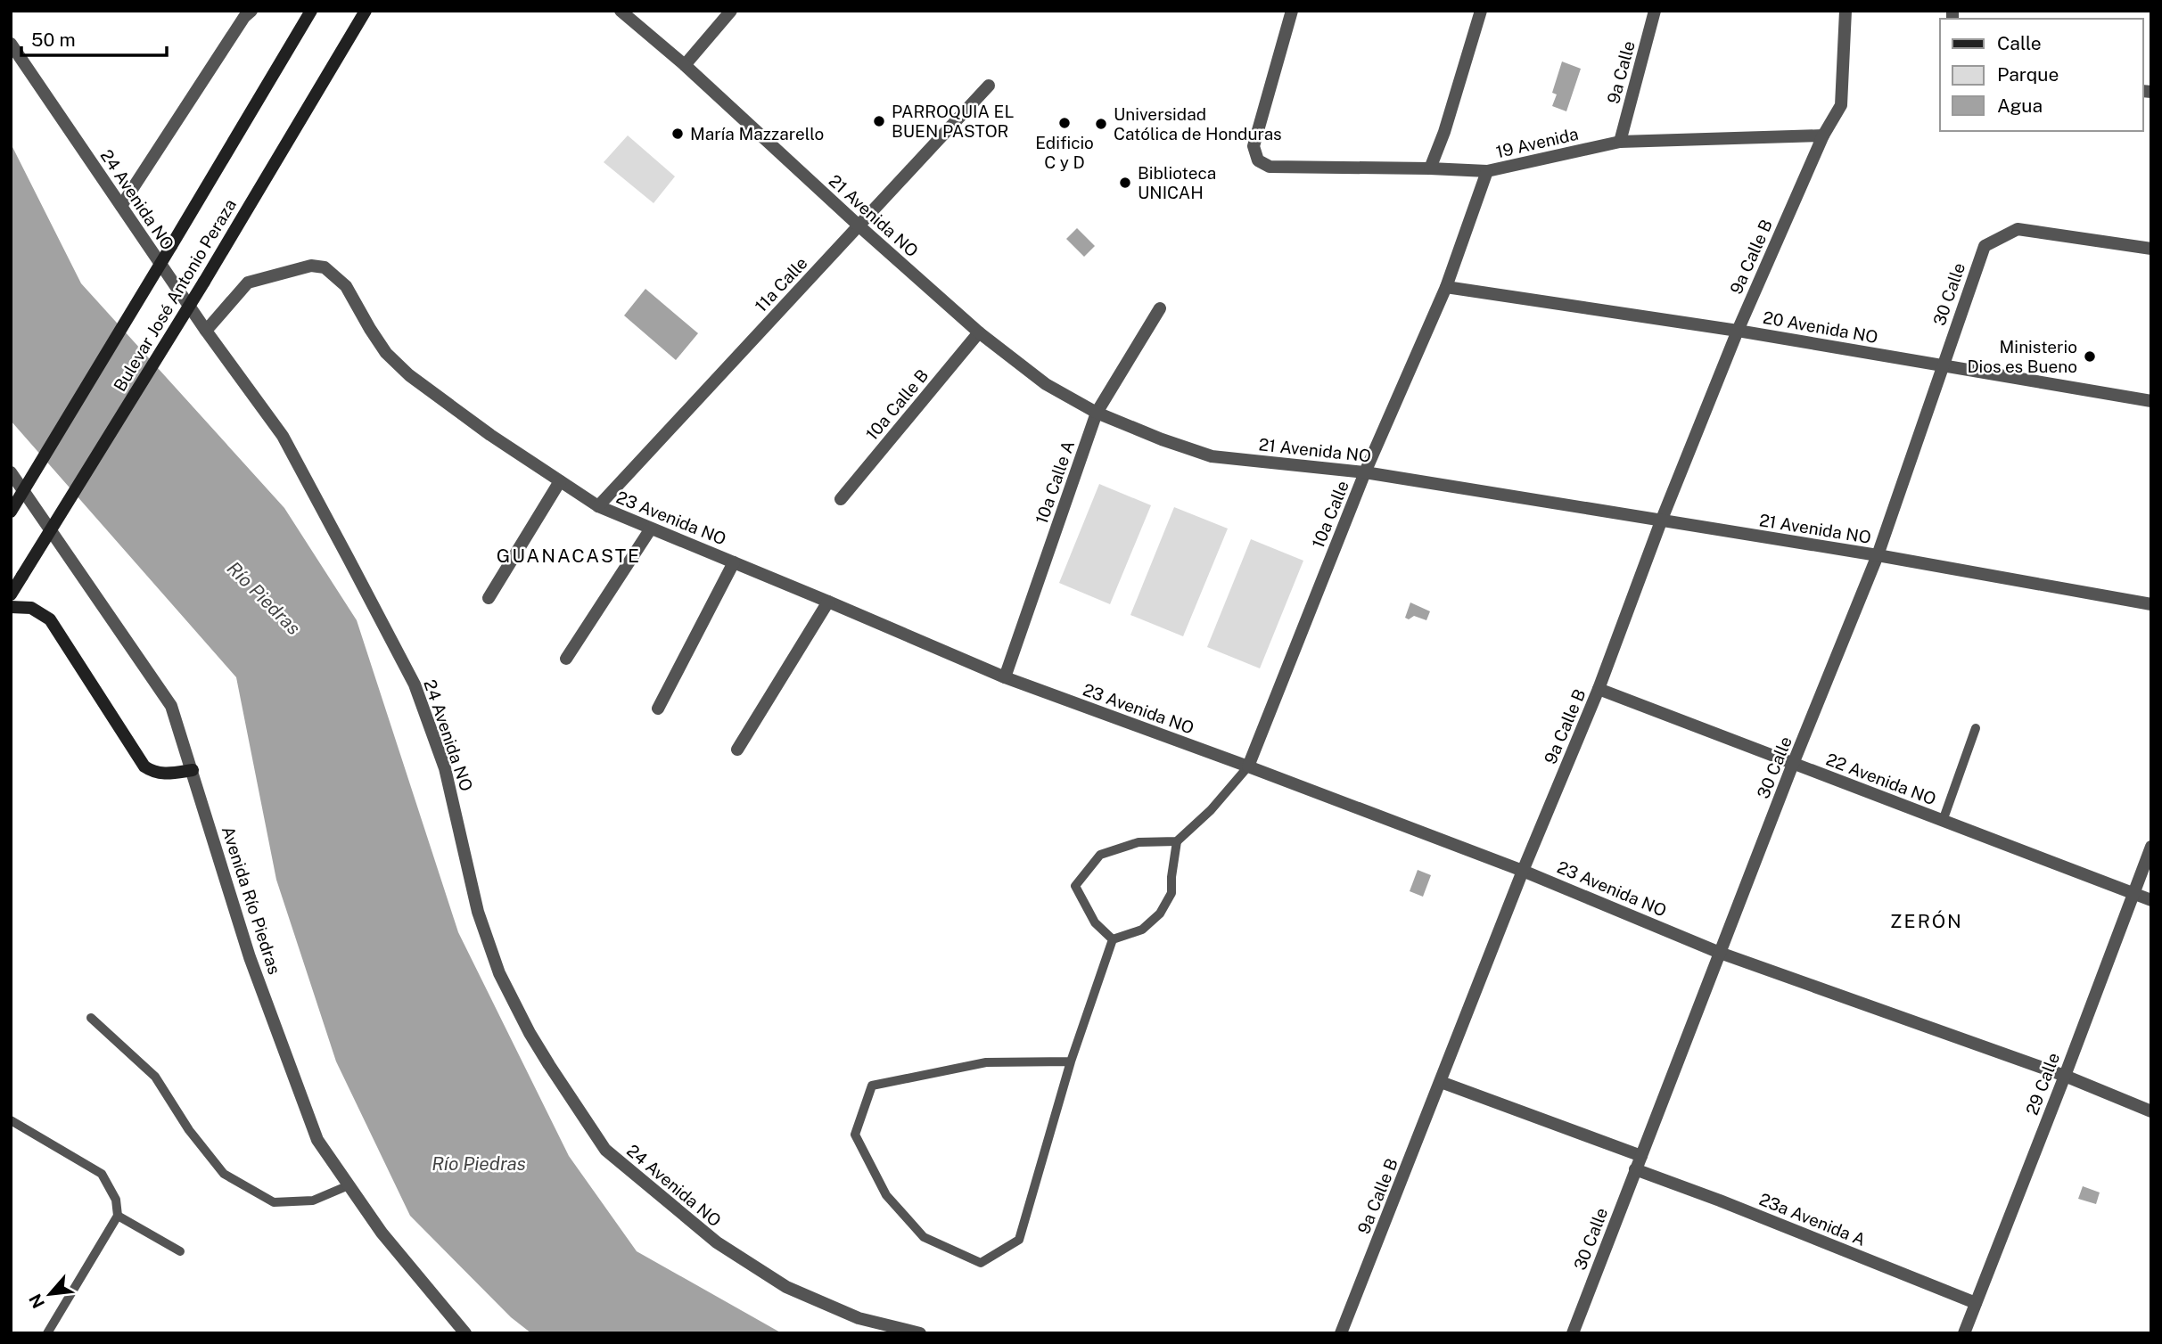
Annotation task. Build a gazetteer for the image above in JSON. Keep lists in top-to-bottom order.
{
  "streets": {
    "main road": ["Bulevar José Antonio Peraza"],
    "street": [
      "9a Calle",
      "19 Avenida",
      "24 Avenida NO",
      "21 Avenida NO",
      "9a Calle B",
      "11a Calle",
      "30 Calle",
      "20 Avenida NO",
      "10a Calle B",
      "10a Calle A",
      "10a Calle",
      "23 Avenida NO",
      "22 Avenida NO",
      "Avenida Río Piedras",
      "29 Calle",
      "23a Avenida A"
    ]
  },
  "crossings": [
    ["9a Calle", "19 Avenida"],
    ["19 Avenida", "9a Calle B"],
    ["19 Avenida", "10a Calle"],
    ["24 Avenida NO", "23 Avenida NO"],
    ["21 Avenida NO", "9a Calle B"],
    ["21 Avenida NO", "11a Calle"],
    ["21 Avenida NO", "30 Calle"],
    ["21 Avenida NO", "10a Calle B"],
    ["21 Avenida NO", "10a Calle A"],
    ["21 Avenida NO", "10a Calle"],
    ["9a Calle B", "20 Avenida NO"],
    ["9a Calle B", "23 Avenida NO"],
    ["9a Calle B", "22 Avenida NO"],
    ["11a Calle", "23 Avenida NO"],
    ["30 Calle", "20 Avenida NO"],
    ["30 Calle", "23 Avenida NO"],
    ["30 Calle", "22 Avenida NO"],
    ["30 Calle", "23a Avenida A"],
    ["20 Avenida NO", "10a Calle"],
    ["10a Calle A", "23 Avenida NO"],
    ["10a Calle", "23 Avenida NO"],
    ["23 Avenida NO", "29 Calle"],
    ["22 Avenida NO", "29 Calle"],
    ["29 Calle", "23a Avenida A"]
  ],
  "districts": ["GUANACASTE", "ZERÓN"],
  "water": ["Río Piedras"],
  "places": [
    "PARROQUIA EL BUEN PASTOR",
    "Edificio C y D",
    "Universidad Católica de Honduras",
    "María Mazzarello",
    "Biblioteca UNICAH",
    "Ministerio Dios es Bueno"
  ],
  "legend": ["Calle", "Parque", "Agua"],
  "scale_bar": "50 m",
  "north": "bottom left"
}
